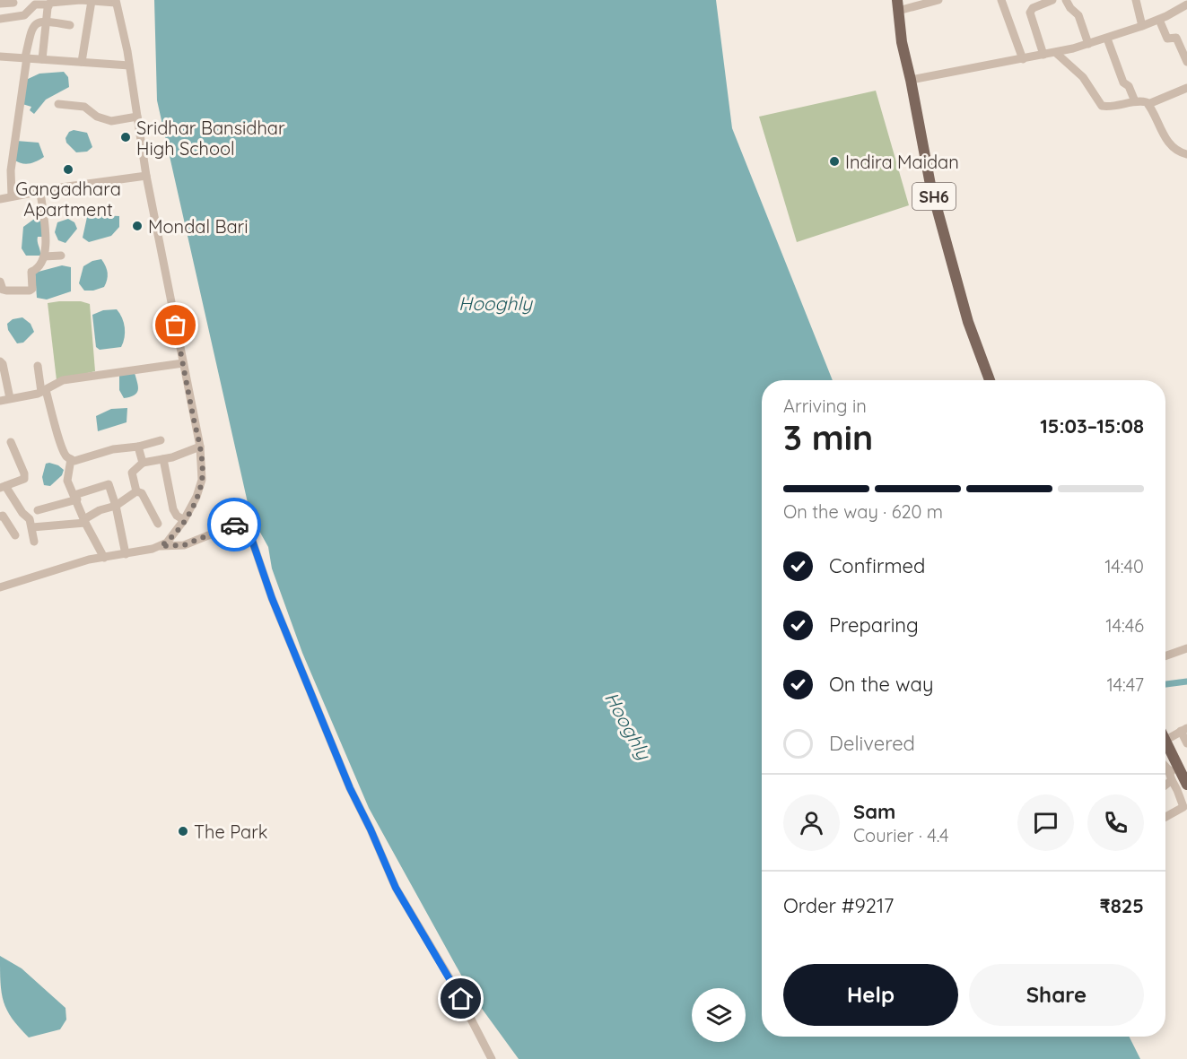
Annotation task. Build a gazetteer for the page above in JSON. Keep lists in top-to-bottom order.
{
  "streets": {
    "main road": ["SH6"]
  },
  "water": ["Hooghly"],
  "places": [
    "Sridhar Bansidhar High School",
    "Indira Maidan",
    "Gangadhara Apartment",
    "Mondal Bari",
    "The Park"
  ],
  "page": {
    "heading": ["3 min", "Arriving in", "15:03–15:08"],
    "panel": [
      "Sam",
      "Courier · 4.4",
      "Order #9217",
      "₹825"
    ],
    "bar": "On the way · 620 m",
    "list": [
      ["Confirmed", "14:40"],
      ["Preparing", "14:46"],
      ["On the way", "14:47"],
      "Delivered"
    ],
    "buttons": ["Help", "Share"]
  }
}
